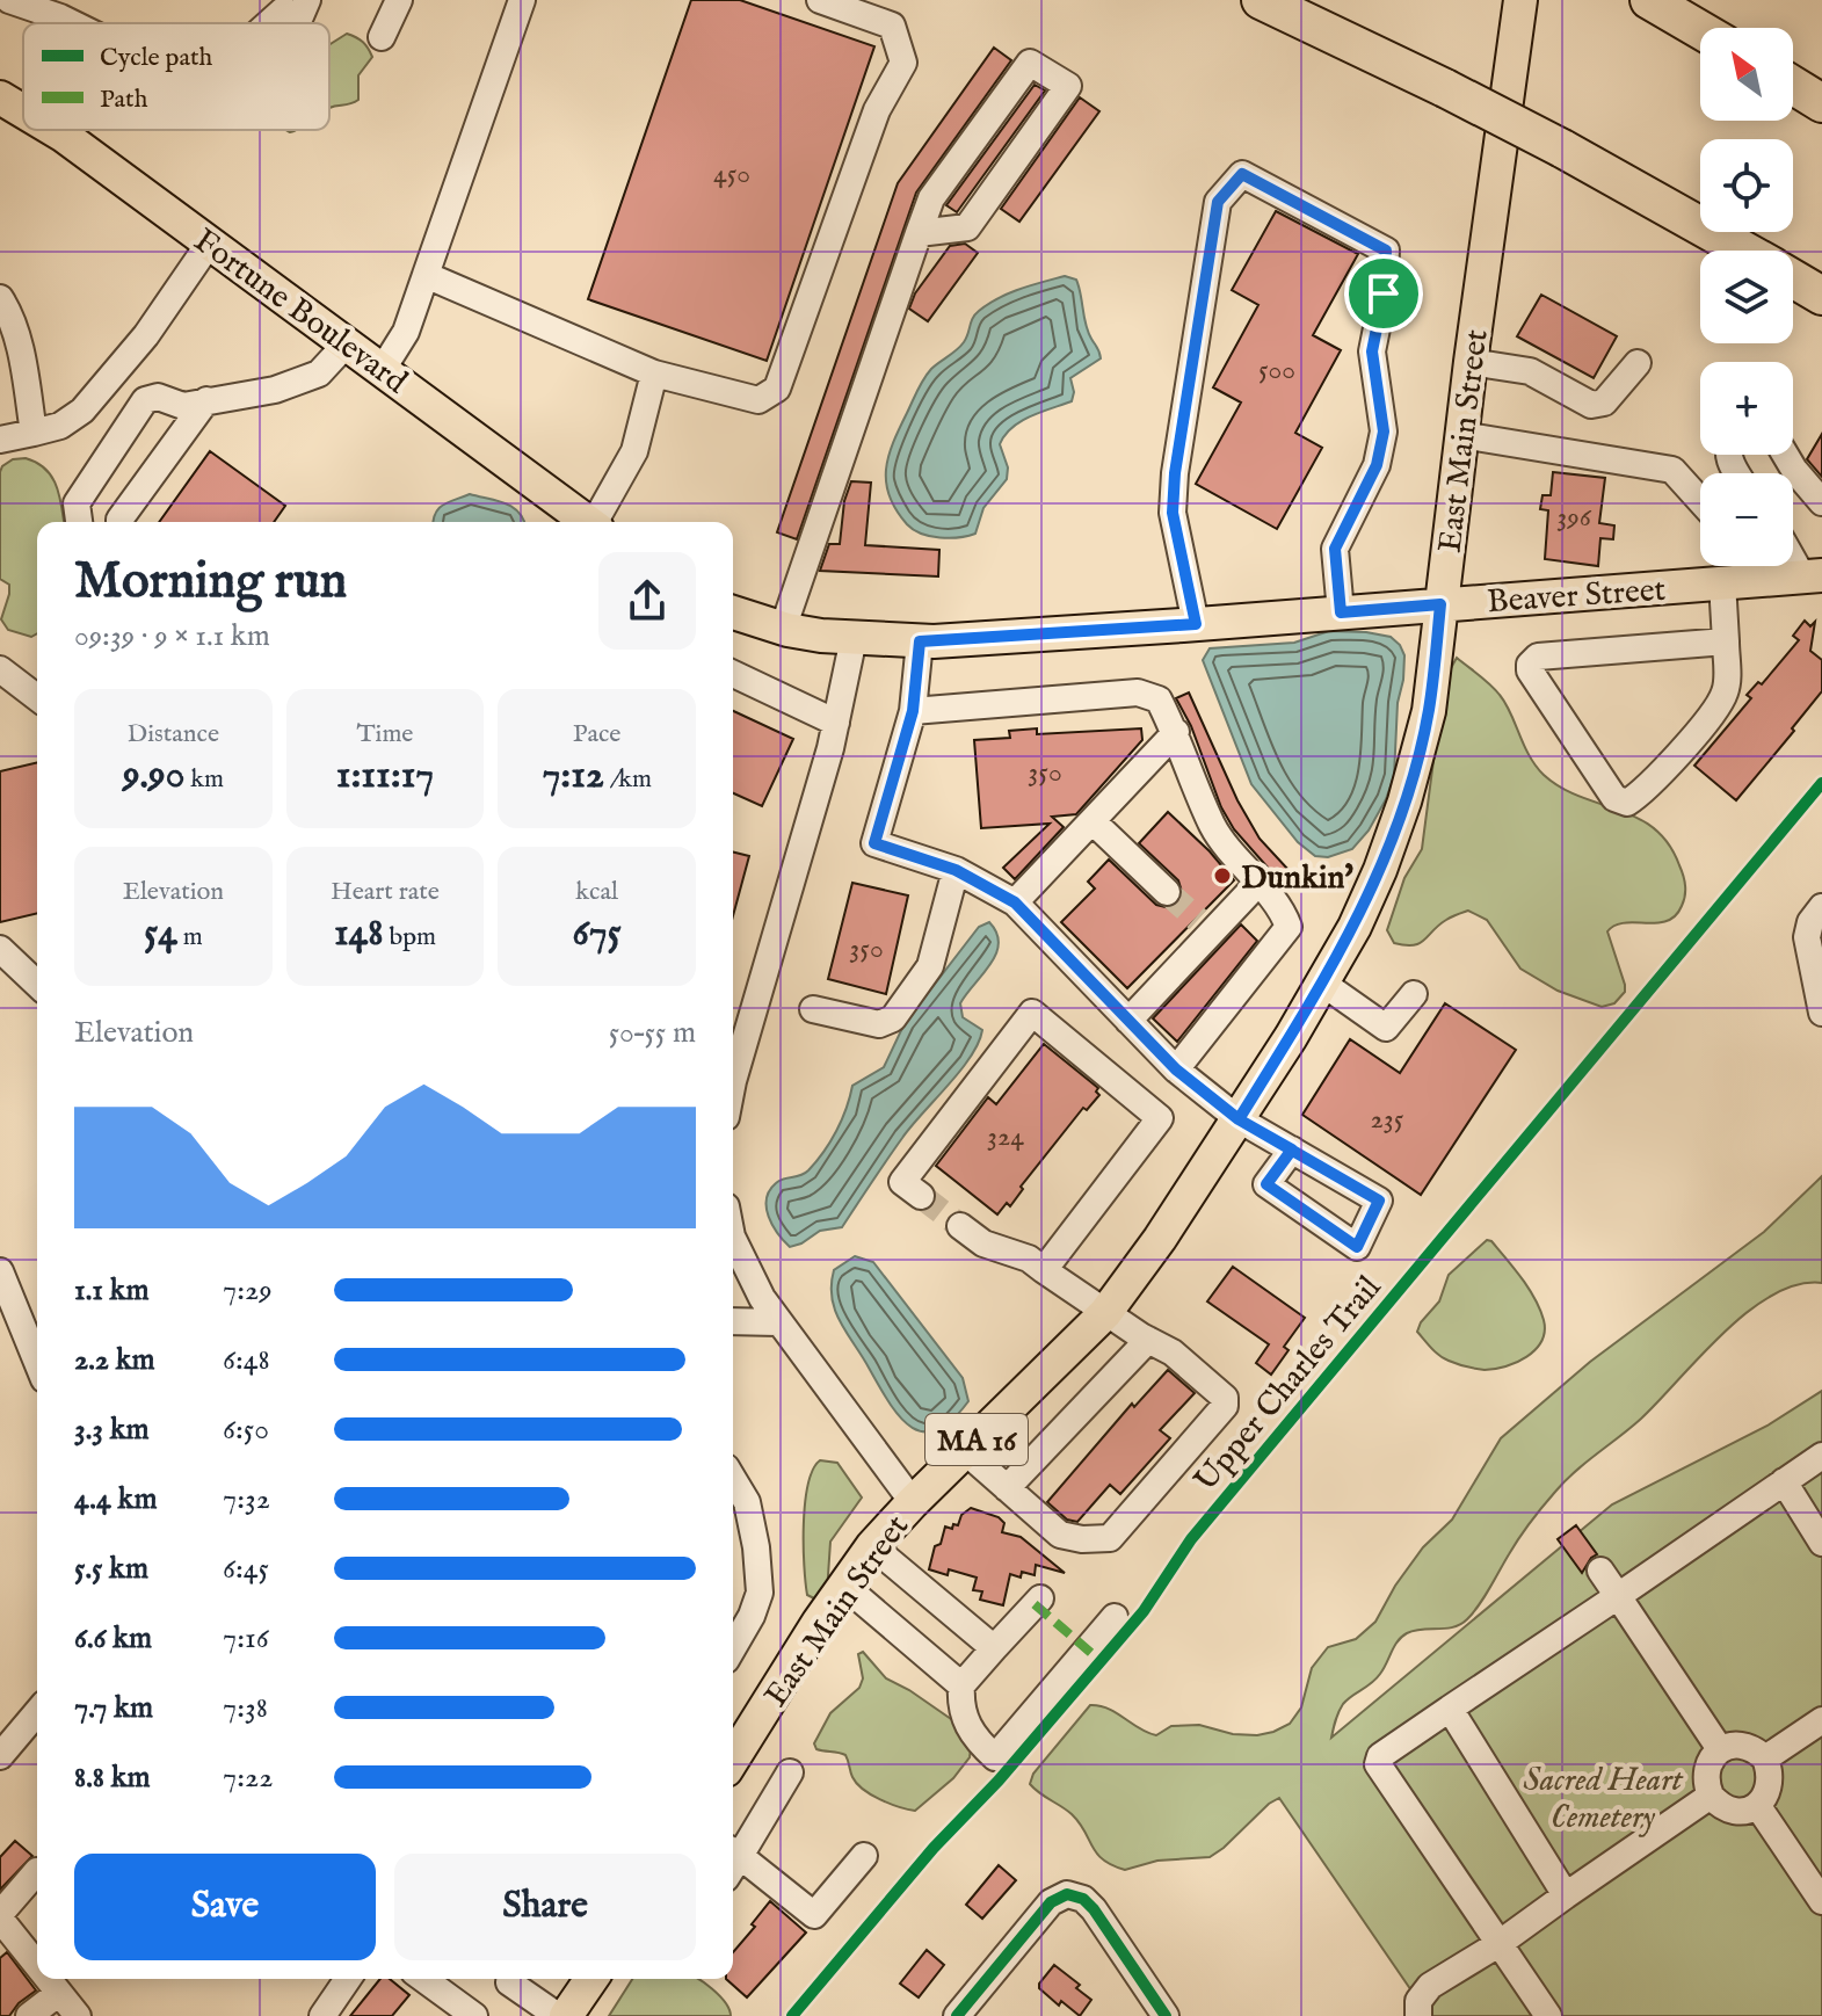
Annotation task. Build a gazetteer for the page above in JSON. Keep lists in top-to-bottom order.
{
  "streets": {
    "main road": [
      "Fortune Boulevard",
      "East Main Street",
      "Beaver Street",
      "MA 16"
    ],
    "cycle path": ["Upper Charles Trail"]
  },
  "crossings": [
    ["East Main Street", "Beaver Street"]
  ],
  "parks": ["Sacred Heart Cemetery"],
  "places": ["Dunkin'"],
  "house_numbers": [
    "450",
    "500",
    "396",
    "350",
    "350",
    "235",
    "324"
  ],
  "legend": ["Cycle path", "Path"],
  "north": "top left",
  "page": {
    "map_buttons": ["+", "−"],
    "heading": ["Morning run", "09:39 · 9 × 1.1 km"],
    "stats": [
      ["Distance", "9.90 km"],
      ["Time", "1:11:17"],
      ["Pace", "7:12 /km"],
      ["Elevation", "54 m"],
      ["Heart rate", "148 bpm"],
      ["kcal", "675"]
    ],
    "chart": ["Elevation", "50–55 m"],
    "list": [
      {
        "name": "1.1 km",
        "note": "7:29"
      },
      {
        "name": "2.2 km",
        "note": "6:48"
      },
      {
        "name": "3.3 km",
        "note": "6:50"
      },
      {
        "name": "4.4 km",
        "note": "7:32"
      },
      {
        "name": "5.5 km",
        "note": "6:45"
      },
      {
        "name": "6.6 km",
        "note": "7:16"
      },
      {
        "name": "7.7 km",
        "note": "7:38"
      },
      {
        "name": "8.8 km",
        "note": "7:22"
      }
    ],
    "buttons": ["Save", "Share"]
  }
}
